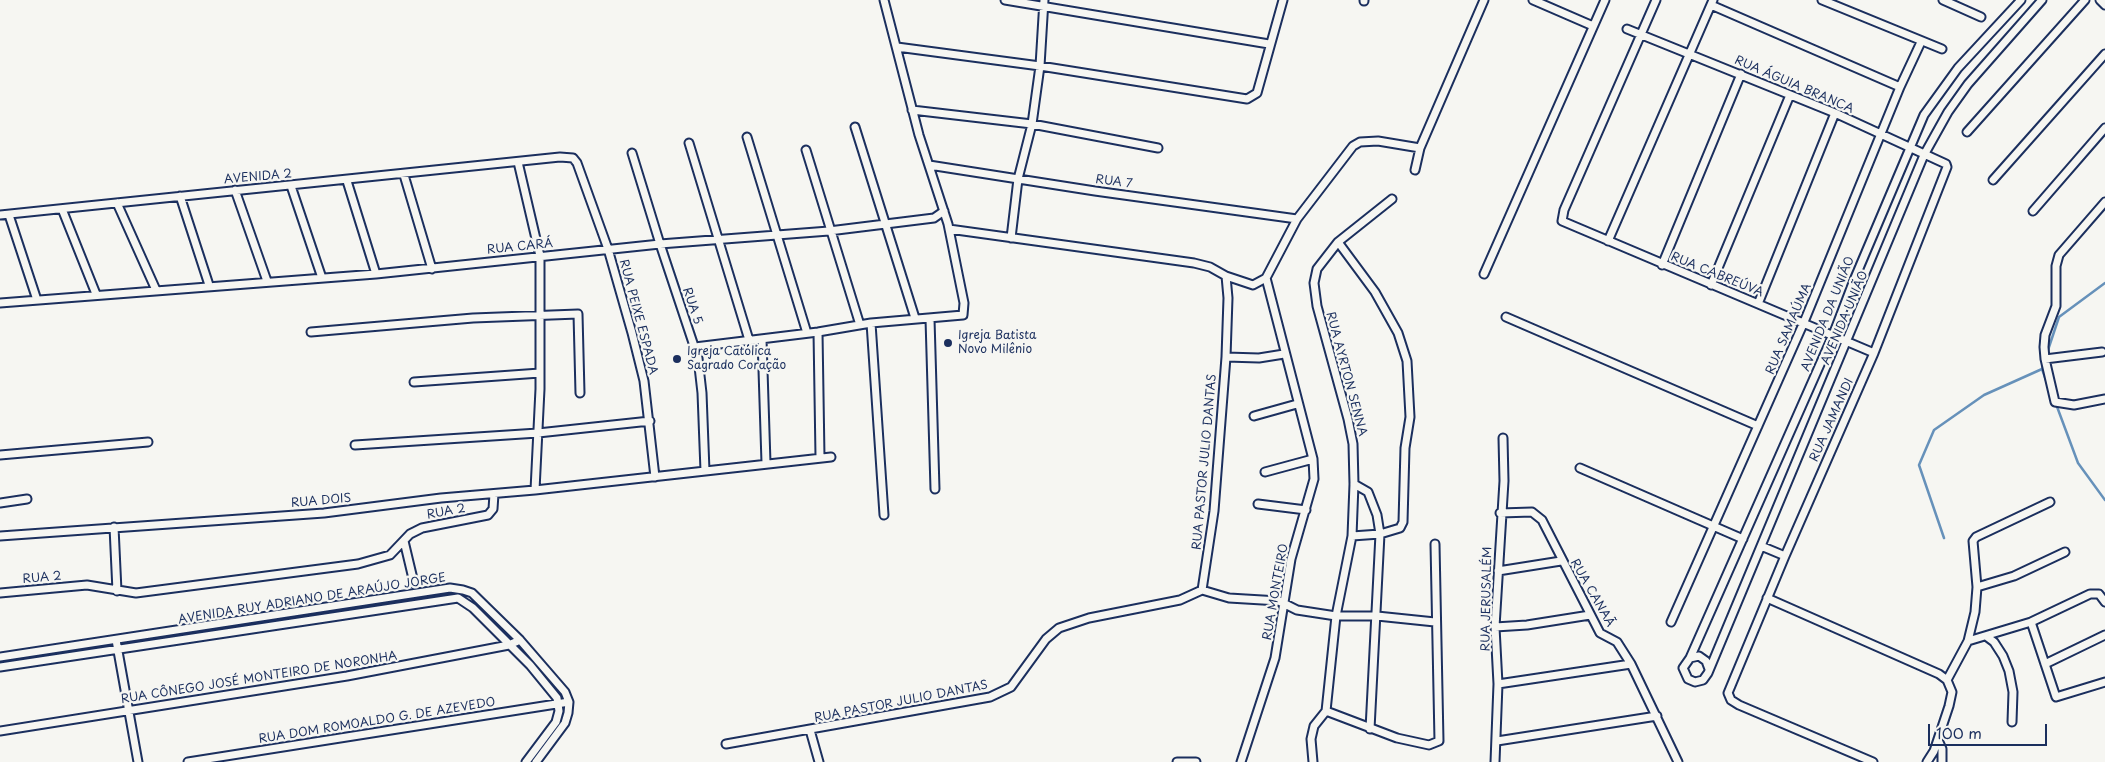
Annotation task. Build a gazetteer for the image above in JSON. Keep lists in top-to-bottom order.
{
  "streets": {
    "street": [
      "RUA ÁGUIA BRANCA",
      "AVENIDA 2",
      "RUA 7",
      "RUA CARÁ",
      "RUA CABREÚVA",
      "RUA 5",
      "AVENIDA DA UNIÃO",
      "RUA PEIXE ESPADA",
      "AVENIDA UNIÃO",
      "RUA SAMAÚMA",
      "RUA AYRTON SENNA",
      "RUA JAMANDI",
      "RUA PASTOR JULIO DANTAS",
      "RUA DOIS",
      "RUA 2",
      "RUA MONTEIRO",
      "RUA CANAÃ",
      "AVENIDA RUY ADRIANO DE ARAÚJO JORGE",
      "RUA JERUSALÉM",
      "RUA CÔNEGO JOSÉ MONTEIRO DE NORONHA",
      "RUA DOM ROMOALDO G. DE AZEVEDO"
    ]
  },
  "crossings": [
    ["RUA ÁGUIA BRANCA", "RUA CABREÚVA"],
    ["RUA ÁGUIA BRANCA", "AVENIDA DA UNIÃO"],
    ["RUA ÁGUIA BRANCA", "AVENIDA UNIÃO"],
    ["RUA ÁGUIA BRANCA", "RUA SAMAÚMA"],
    ["RUA ÁGUIA BRANCA", "RUA JAMANDI"],
    ["AVENIDA 2", "RUA PEIXE ESPADA"],
    ["RUA CARÁ", "RUA 5"],
    ["RUA CARÁ", "RUA PEIXE ESPADA"],
    ["RUA CABREÚVA", "AVENIDA DA UNIÃO"],
    ["RUA CABREÚVA", "AVENIDA UNIÃO"],
    ["RUA CABREÚVA", "RUA SAMAÚMA"],
    ["RUA CABREÚVA", "RUA JAMANDI"],
    ["AVENIDA DA UNIÃO", "AVENIDA UNIÃO"],
    ["RUA DOIS", "RUA 2"],
    ["RUA CANAÃ", "RUA JERUSALÉM"],
    ["AVENIDA RUY ADRIANO DE ARAÚJO JORGE", "RUA CÔNEGO JOSÉ MONTEIRO DE NORONHA"],
    ["AVENIDA RUY ADRIANO DE ARAÚJO JORGE", "RUA DOM ROMOALDO G. DE AZEVEDO"]
  ],
  "places": ["Igreja Batista Novo Milênio", "Igreja Católica Sagrado Coração"],
  "scale_bar": "100 m"
}
